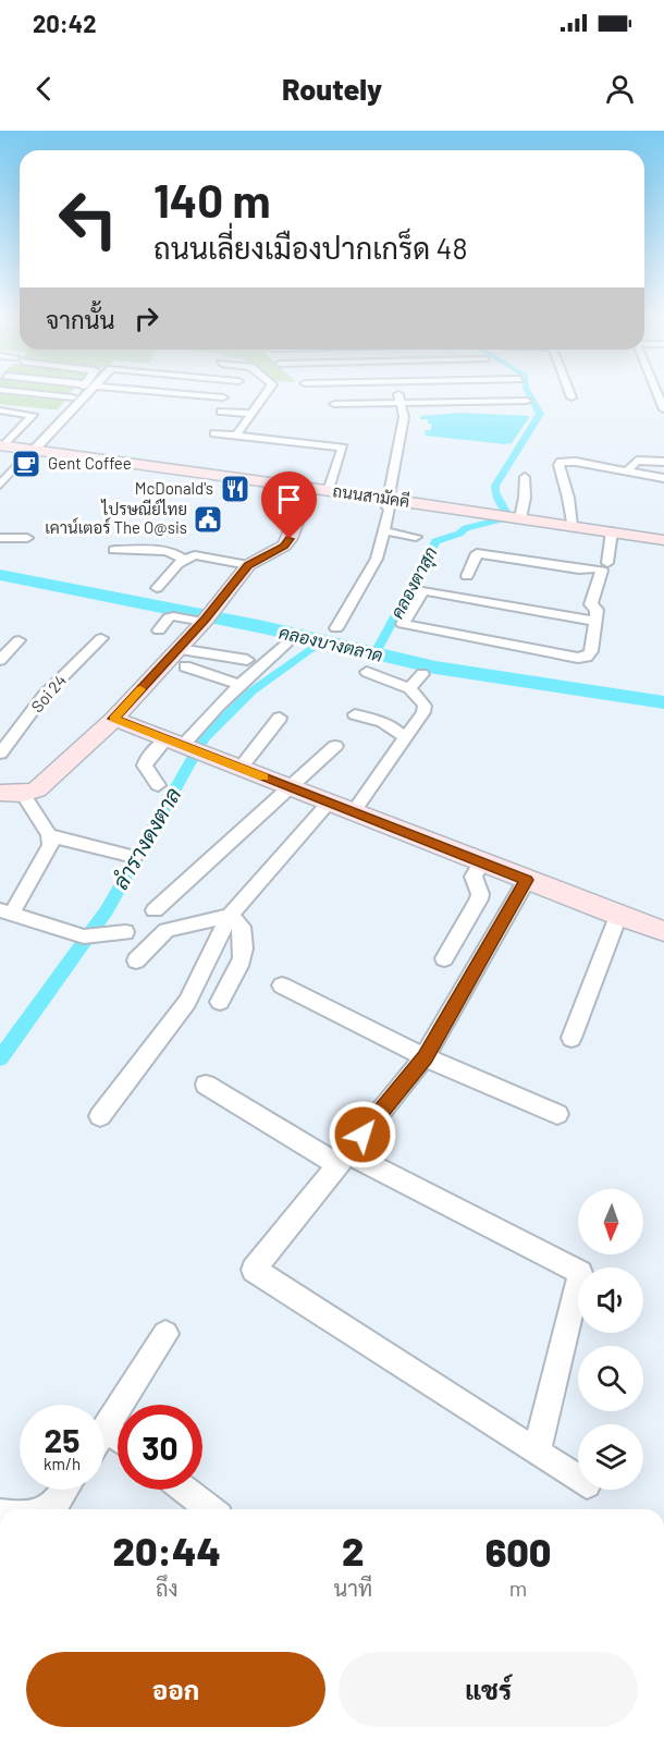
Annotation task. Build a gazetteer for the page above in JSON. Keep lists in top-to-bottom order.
{
  "streets": {
    "street": ["ถนนสามัคคี", "Soi 24"]
  },
  "water": ["คลองตาสุก", "คลองบางตลาด", "ลำรางดงตาล"],
  "places": {
    "cafe": ["Gent Coffee"],
    "restaurant": ["McDonald's"],
    "public building": ["ไปรษณีย์ไทย เคาน์เตอร์ The O@sis"]
  },
  "north": "bottom",
  "page": {
    "status": "20:42",
    "header": "Routely",
    "turn": ["140 m", "ถนนเลี่ยงเมืองปากเกร็ด 48"],
    "then": "จากนั้น",
    "speed": "25 km/h",
    "limit": "30",
    "eta": [
      "20:44",
      "ถึง",
      "2",
      "นาที",
      "600",
      "m"
    ],
    "buttons": ["ออก", "แชร์"]
  }
}
